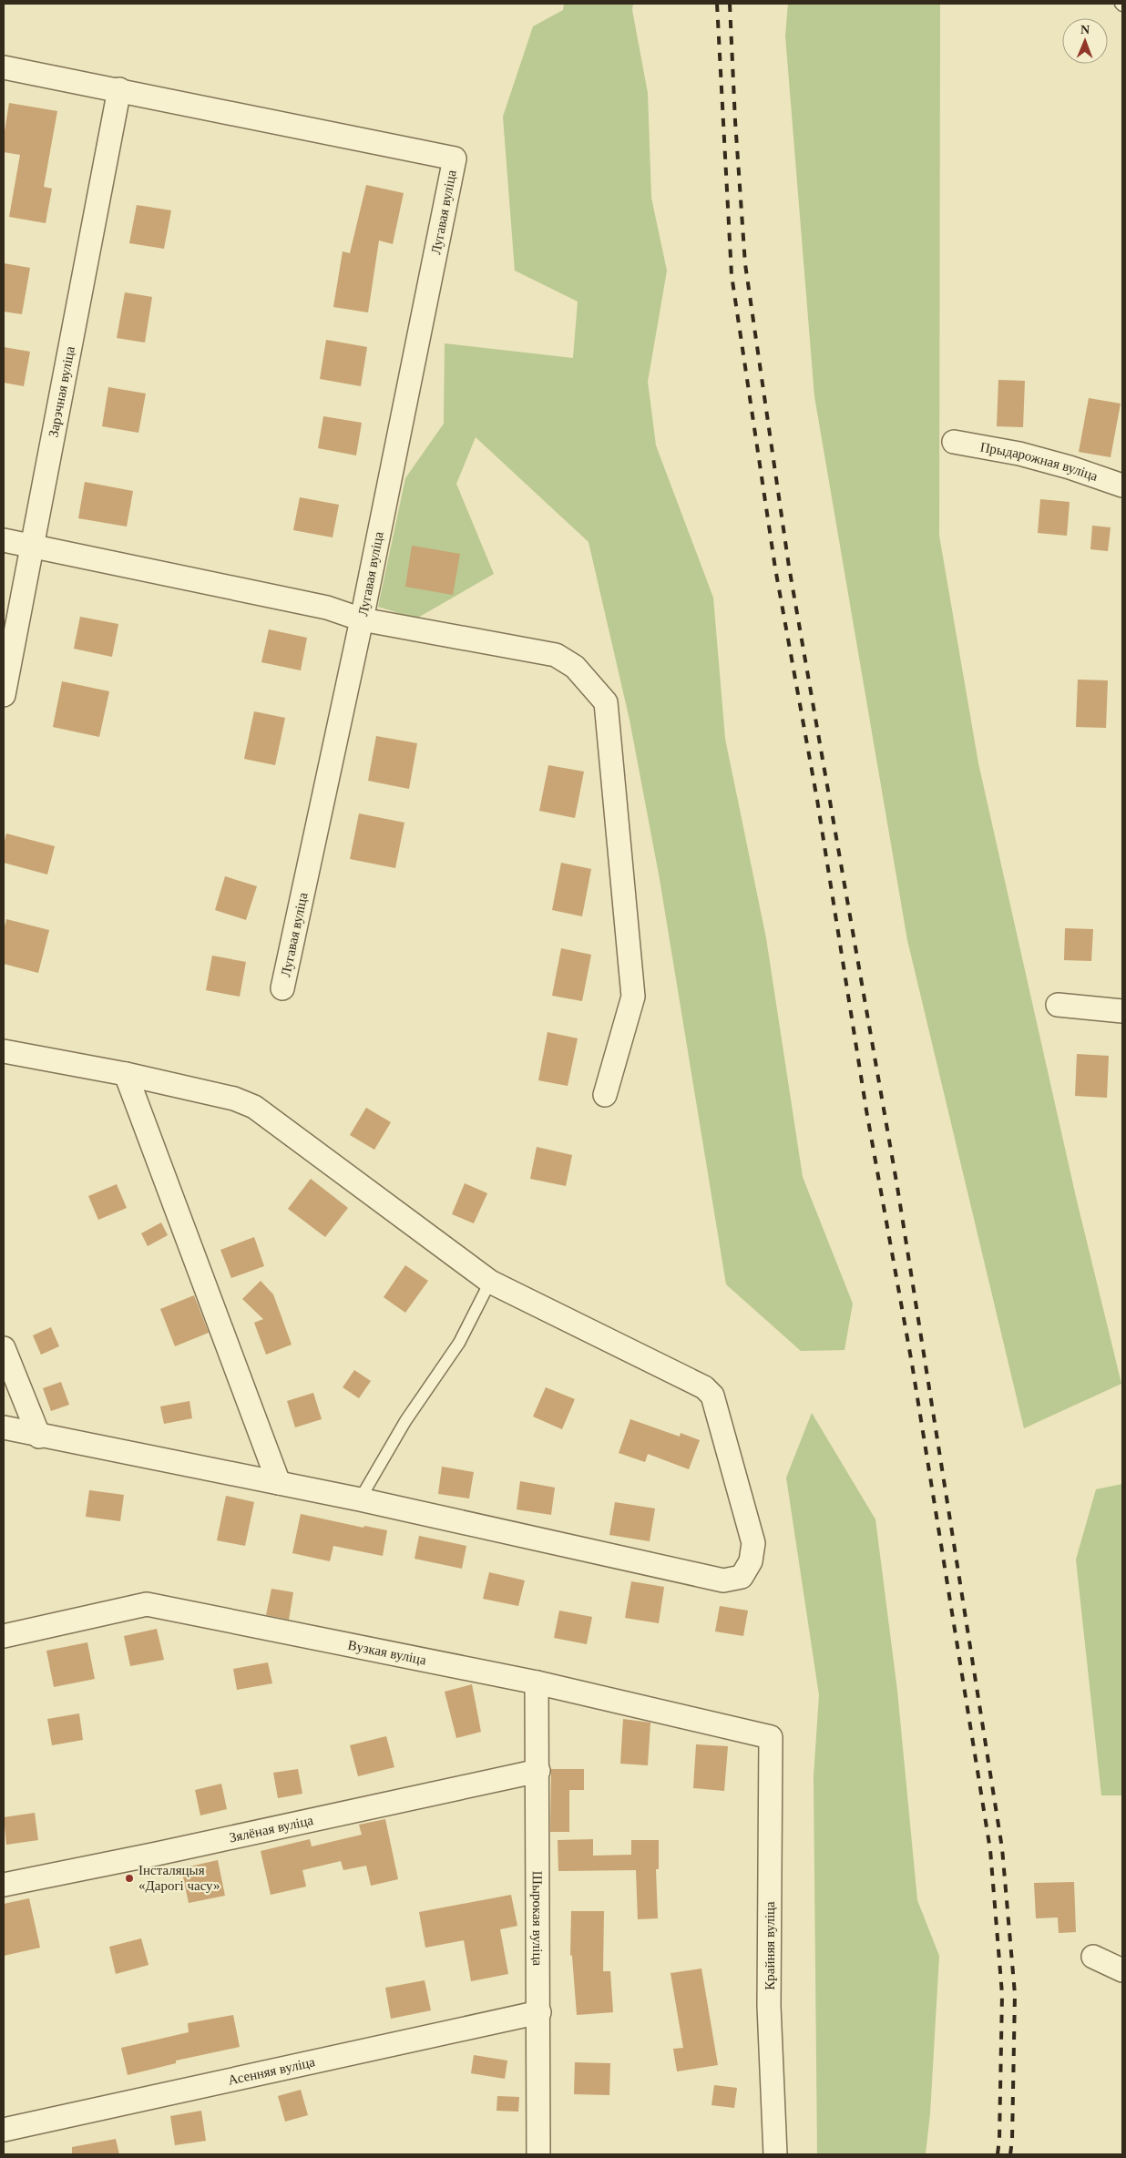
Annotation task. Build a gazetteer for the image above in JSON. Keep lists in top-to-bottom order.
{
  "streets": {
    "street": [
      "Лугавая вуліца",
      "Зарэчная вуліца",
      "Прыдарожная вуліца",
      "Вузкая вуліца",
      "Зялёная вуліца",
      "Шырокая вуліца",
      "Крайняя вуліца",
      "Асенняя вуліца"
    ]
  },
  "crossings": [
    ["Лугавая вуліца", "Зарэчная вуліца"],
    ["Вузкая вуліца", "Шырокая вуліца"],
    ["Вузкая вуліца", "Крайняя вуліца"],
    ["Зялёная вуліца", "Шырокая вуліца"],
    ["Шырокая вуліца", "Асенняя вуліца"]
  ],
  "places": ["Інсталяцыя «Дарогі часу»"],
  "north": "top"
}
